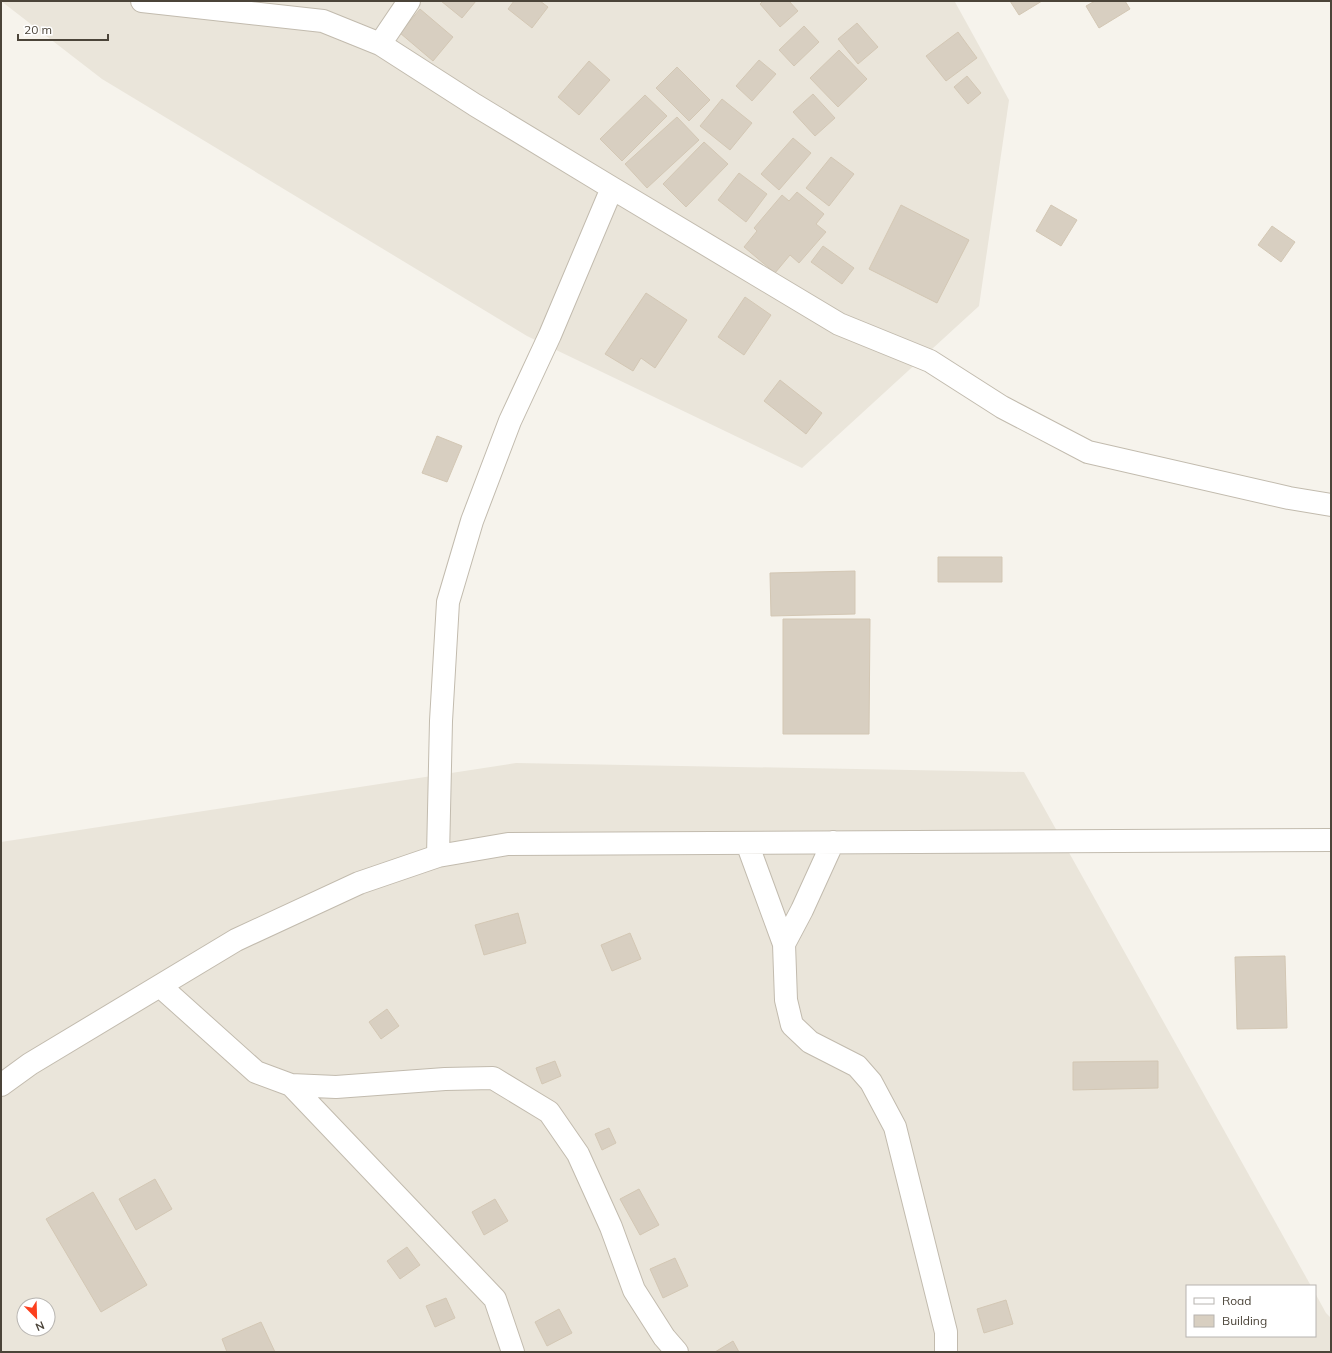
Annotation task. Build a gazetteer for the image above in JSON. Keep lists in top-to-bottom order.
{
  "legend": ["Road", "Building"],
  "scale_bar": "20 m",
  "north": "bottom right"
}
